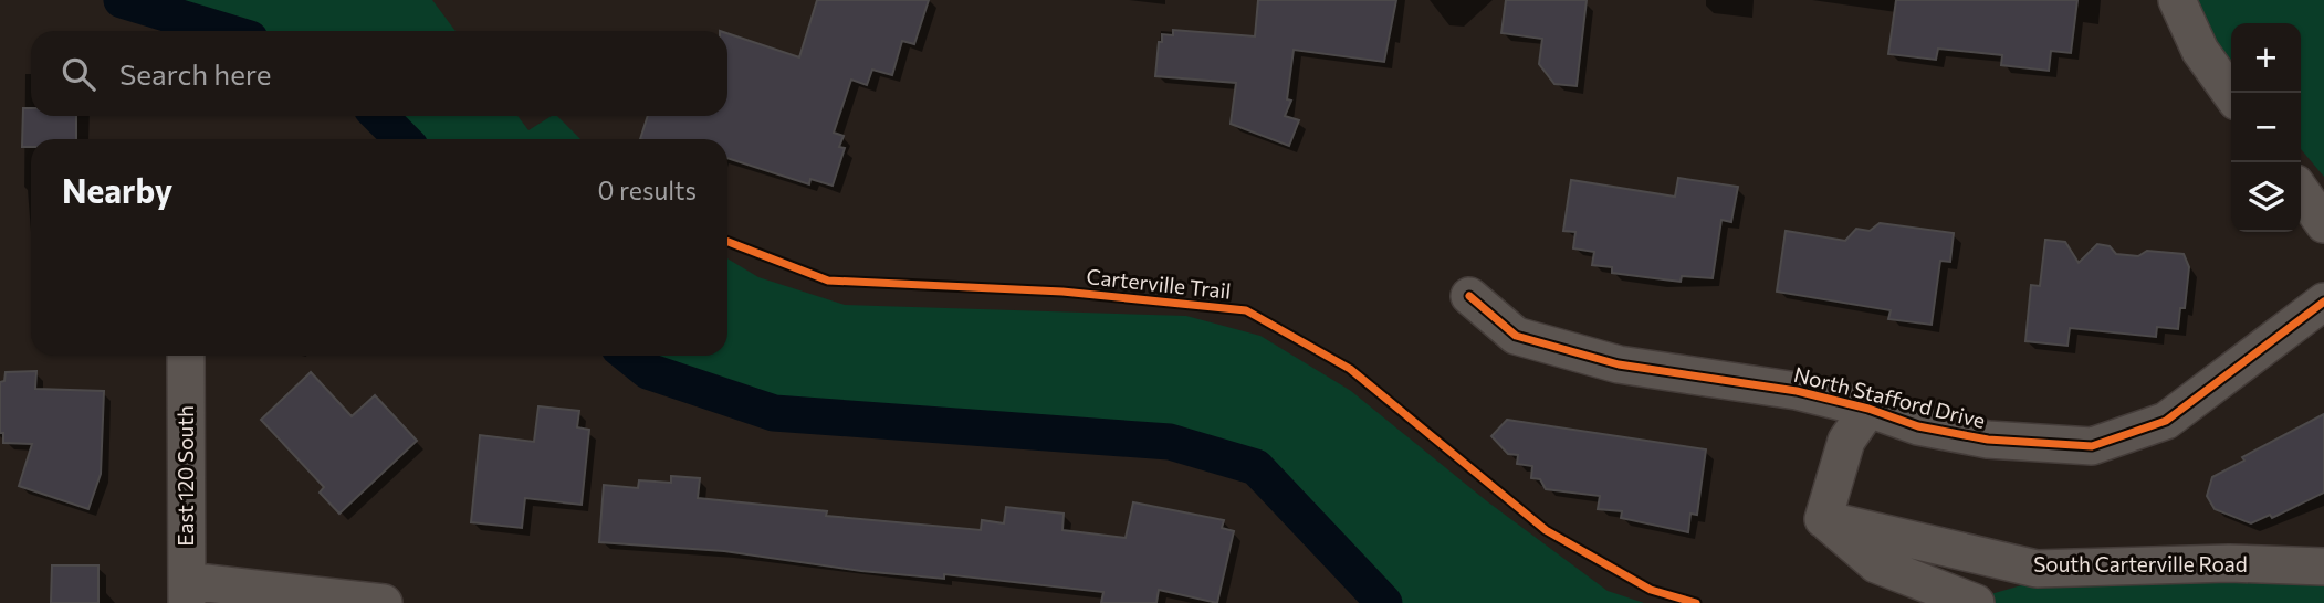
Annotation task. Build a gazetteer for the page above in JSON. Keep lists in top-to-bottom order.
{
  "streets": {
    "street": ["North Stafford Drive", "East 120 South", "South Carterville Road"],
    "cycle path": ["Carterville Trail"]
  },
  "page": {
    "map_buttons": ["+", "−"],
    "search": "Search here",
    "heading": ["Nearby", "0 results"]
  }
}
